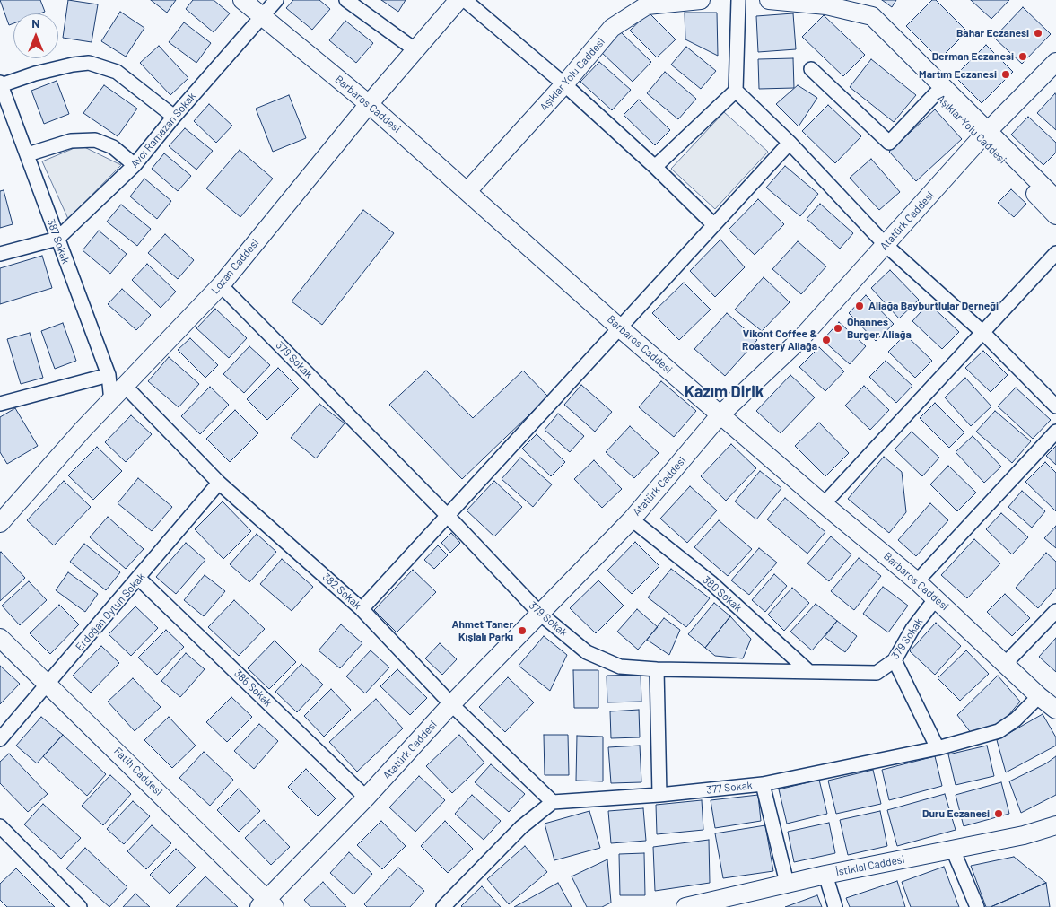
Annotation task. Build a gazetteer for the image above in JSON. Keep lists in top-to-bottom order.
{
  "streets": {
    "street": [
      "Aşıklar Yolu Caddesi",
      "Barbaros Caddesi",
      "Avcı Ramazan Sokak",
      "Atatürk Caddesi",
      "387 Sokak",
      "Lozan Caddesi",
      "379 Sokak",
      "382 Sokak",
      "380 Sokak",
      "Erdoğan Oytun Sokak",
      "386 Sokak",
      "Fatih Caddesi",
      "377 Sokak",
      "İstiklal Caddesi"
    ]
  },
  "crossings": [
    ["Aşıklar Yolu Caddesi", "Barbaros Caddesi"],
    ["Aşıklar Yolu Caddesi", "Atatürk Caddesi"],
    ["Barbaros Caddesi", "Avcı Ramazan Sokak"],
    ["Barbaros Caddesi", "Atatürk Caddesi"],
    ["Barbaros Caddesi", "Lozan Caddesi"],
    ["Barbaros Caddesi", "379 Sokak"],
    ["Barbaros Caddesi", "377 Sokak"],
    ["Avcı Ramazan Sokak", "387 Sokak"],
    ["Atatürk Caddesi", "379 Sokak"],
    ["Atatürk Caddesi", "382 Sokak"],
    ["Atatürk Caddesi", "380 Sokak"],
    ["Atatürk Caddesi", "386 Sokak"],
    ["Atatürk Caddesi", "Fatih Caddesi"],
    ["387 Sokak", "Lozan Caddesi"],
    ["Lozan Caddesi", "379 Sokak"],
    ["Lozan Caddesi", "382 Sokak"],
    ["379 Sokak", "380 Sokak"],
    ["382 Sokak", "Erdoğan Oytun Sokak"],
    ["382 Sokak", "377 Sokak"],
    ["Erdoğan Oytun Sokak", "386 Sokak"],
    ["Erdoğan Oytun Sokak", "Fatih Caddesi"]
  ],
  "districts": ["Kazım Dirik"],
  "places": [
    "Bahar Eczanesi",
    "Derman Eczanesi",
    "Martım Eczanesi",
    "Aliağa Bayburtlular Derneği",
    "Ohannes Burger Aliağa",
    "Vikont Coffee & Roastery Aliağa",
    "Ahmet Taner Kışlalı Parkı",
    "Duru Eczanesi"
  ],
  "north": "top"
}
